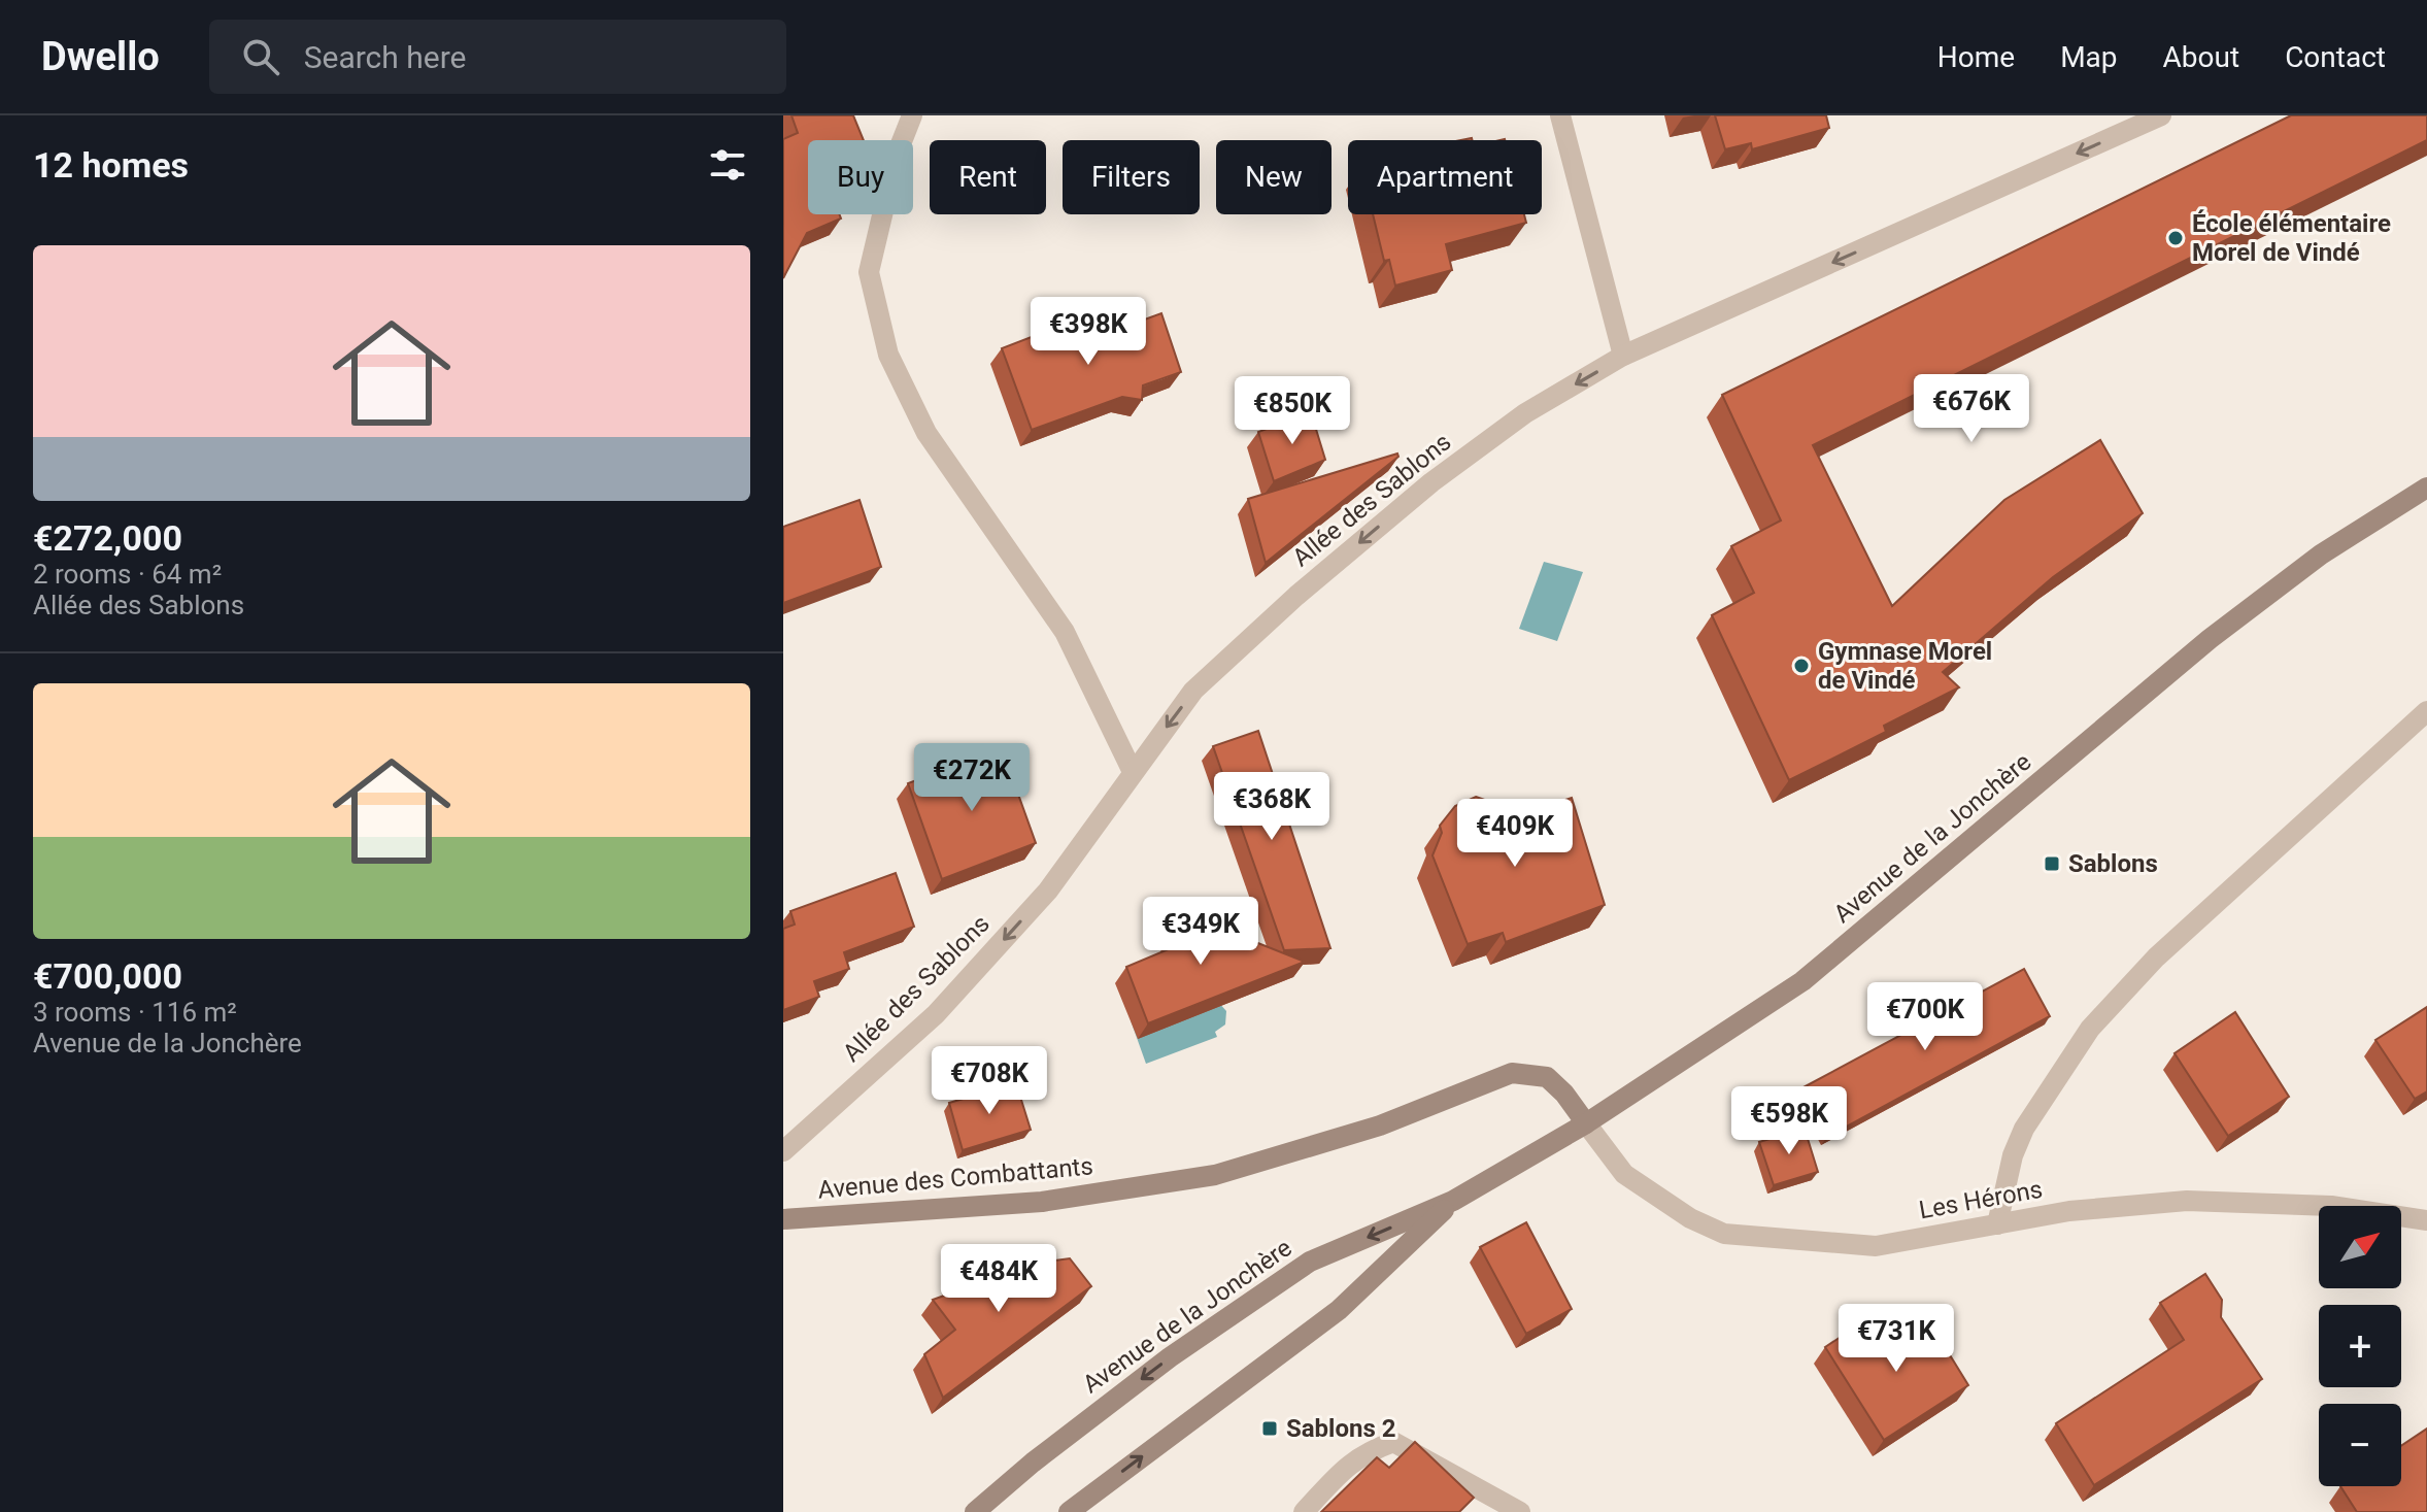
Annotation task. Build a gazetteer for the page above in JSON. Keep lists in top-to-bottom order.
{
  "streets": {
    "street": [
      "Allée des Sablons",
      "Avenue de la Jonchère",
      "Avenue des Combattants",
      "Les Hérons"
    ]
  },
  "crossings": [
    ["Avenue de la Jonchère", "Avenue des Combattants"],
    ["Avenue de la Jonchère", "Les Hérons"],
    ["Avenue des Combattants", "Les Hérons"]
  ],
  "one_way": ["Allée des Sablons"],
  "places": {
    "other": ["École élémentaire Morel de Vindé", "Gymnase Morel de Vindé"],
    "transit": ["Sablons", "Sablons 2"]
  },
  "north": "top right",
  "page": {
    "header": "Dwello",
    "search": "Search here",
    "nav": [
      "Home",
      "Map",
      "About",
      "Contact"
    ],
    "heading": "12 homes",
    "chip": [
      "Buy",
      "Rent",
      "Filters",
      "New",
      "Apartment"
    ],
    "list": [
      {
        "name": "€272,000",
        "note": "2 rooms · 64 m² · Allée des Sablons"
      },
      {
        "name": "€700,000",
        "note": "3 rooms · 116 m² · Avenue de la Jonchère"
      }
    ],
    "price": [
      "€398K",
      "€676K",
      "€850K",
      "€272K",
      "€368K",
      "€409K",
      "€349K",
      "€700K",
      "€708K",
      "€598K",
      "€484K",
      "€731K"
    ],
    "map_buttons": ["+", "−"]
  }
}
